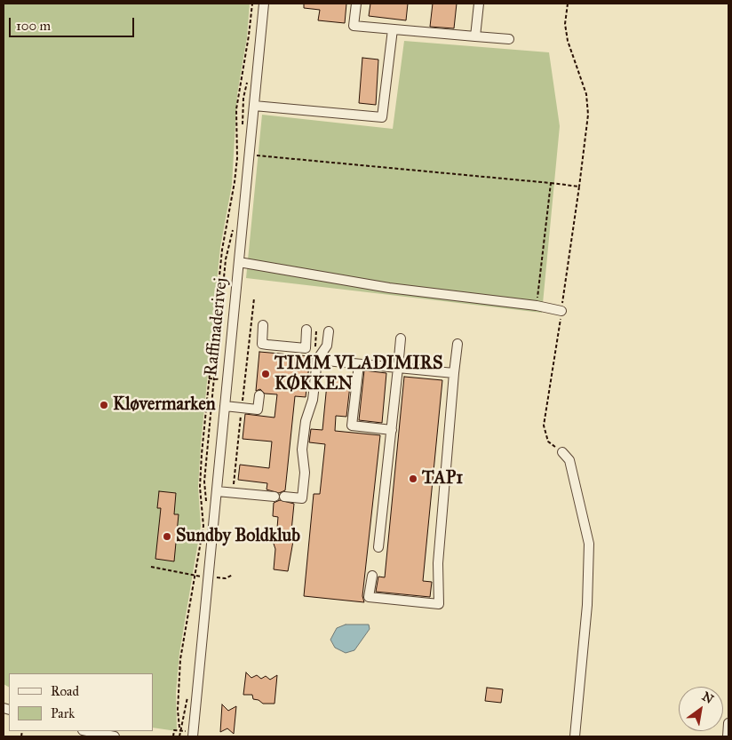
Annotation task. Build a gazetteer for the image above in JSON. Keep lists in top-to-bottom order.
{
  "streets": {
    "street": ["Raffinaderivej"]
  },
  "places": [
    "TIMM VLADIMIRS KØKKEN",
    "Kløvermarken",
    "TAP1",
    "Sundby Boldklub"
  ],
  "legend": ["Road", "Park"],
  "scale_bar": "100 m",
  "north": "top right"
}
